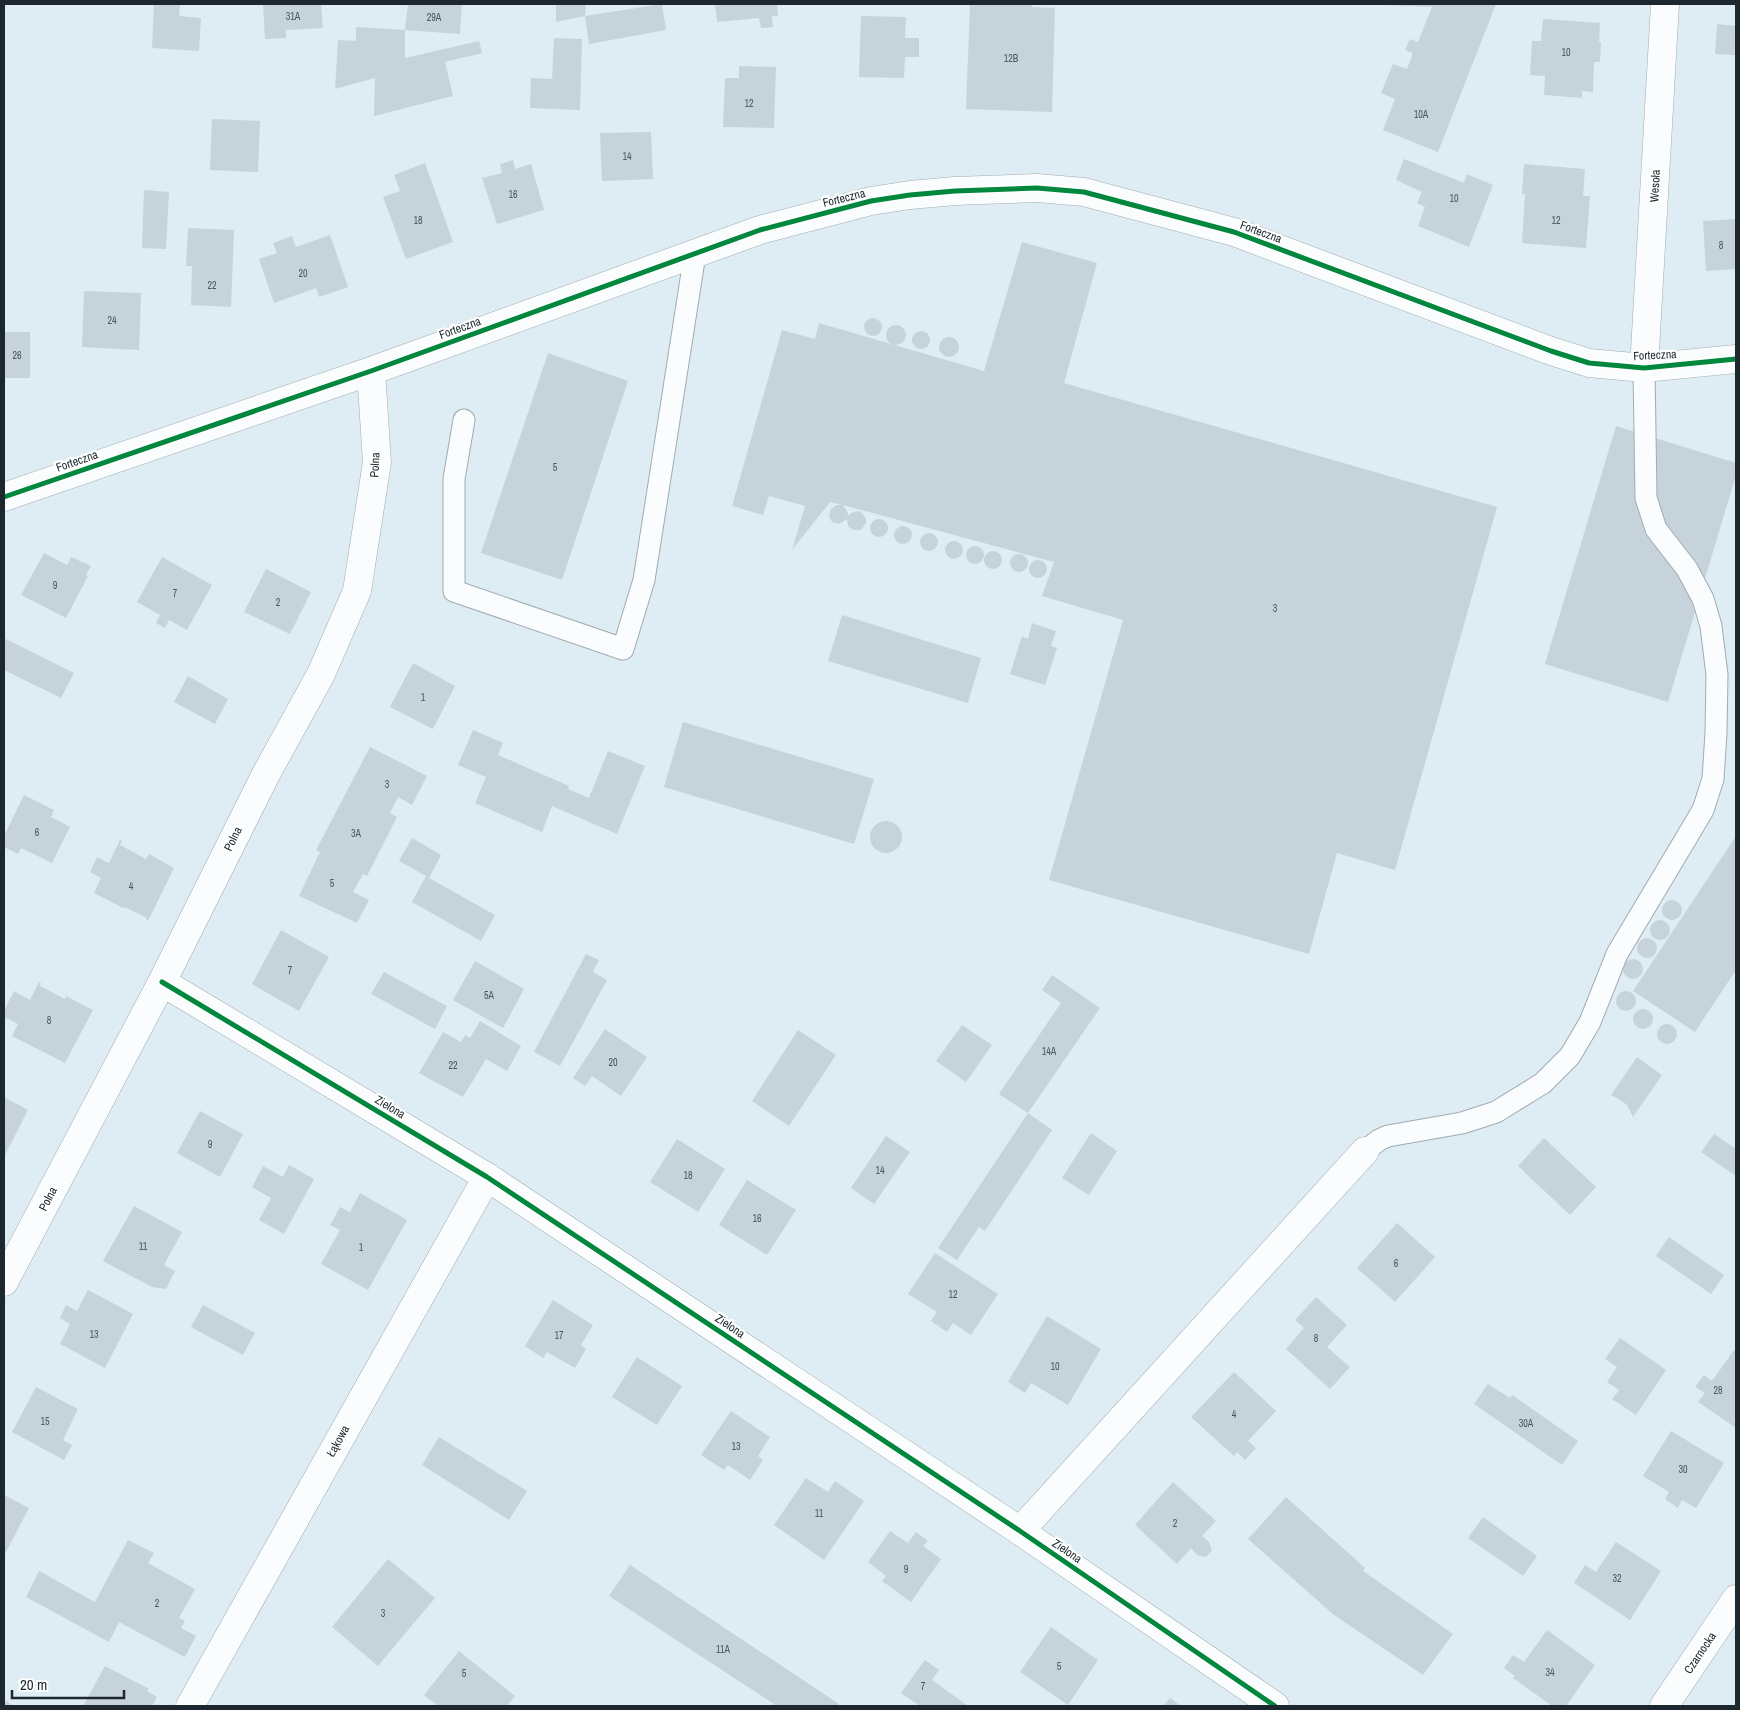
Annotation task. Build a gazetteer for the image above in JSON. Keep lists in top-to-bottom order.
{
  "streets": {
    "street": [
      "Wesoła",
      "Forteczna",
      "Polna",
      "Zielona",
      "Łąkowa",
      "Czarnocka"
    ]
  },
  "crossings": [
    ["Wesoła", "Forteczna"],
    ["Forteczna", "Polna"],
    ["Polna", "Zielona"],
    ["Zielona", "Łąkowa"]
  ],
  "house_numbers": [
    "31A",
    "29A",
    "10",
    "12B",
    "12",
    "10A",
    "14",
    "16",
    "10",
    "18",
    "12",
    "8",
    "20",
    "22",
    "24",
    "26",
    "5",
    "9",
    "7",
    "2",
    "3",
    "1",
    "3",
    "6",
    "3A",
    "5",
    "4",
    "7",
    "5A",
    "8",
    "14A",
    "20",
    "22",
    "9",
    "14",
    "18",
    "16",
    "11",
    "1",
    "6",
    "12",
    "13",
    "17",
    "8",
    "10",
    "28",
    "4",
    "15",
    "30A",
    "13",
    "30",
    "11",
    "2",
    "9",
    "32",
    "2",
    "3",
    "11A",
    "5",
    "34",
    "5",
    "7"
  ],
  "scale_bar": "20 m"
}
